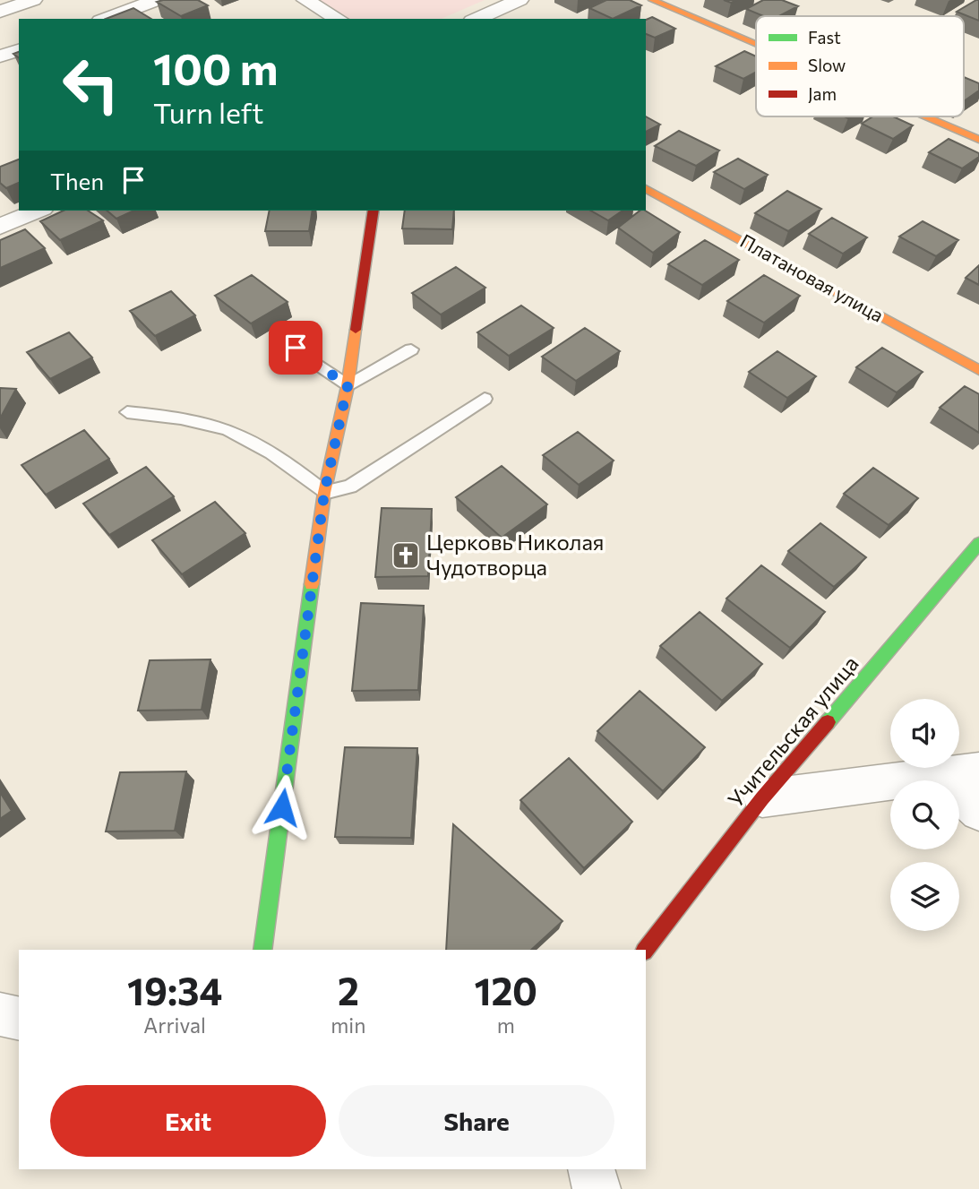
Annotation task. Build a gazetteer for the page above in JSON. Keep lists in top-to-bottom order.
{
  "streets": {
    "street": ["Платановая улица", "Учительская улица"]
  },
  "places": {
    "church": ["Церковь Николая Чудотворца"]
  },
  "legend": ["Fast", "Slow", "Jam"],
  "page": {
    "turn": ["100 m", "Turn left"],
    "then": "Then",
    "eta": [
      "19:34",
      "Arrival",
      "2",
      "min",
      "120",
      "m"
    ],
    "buttons": ["Exit", "Share"]
  }
}
